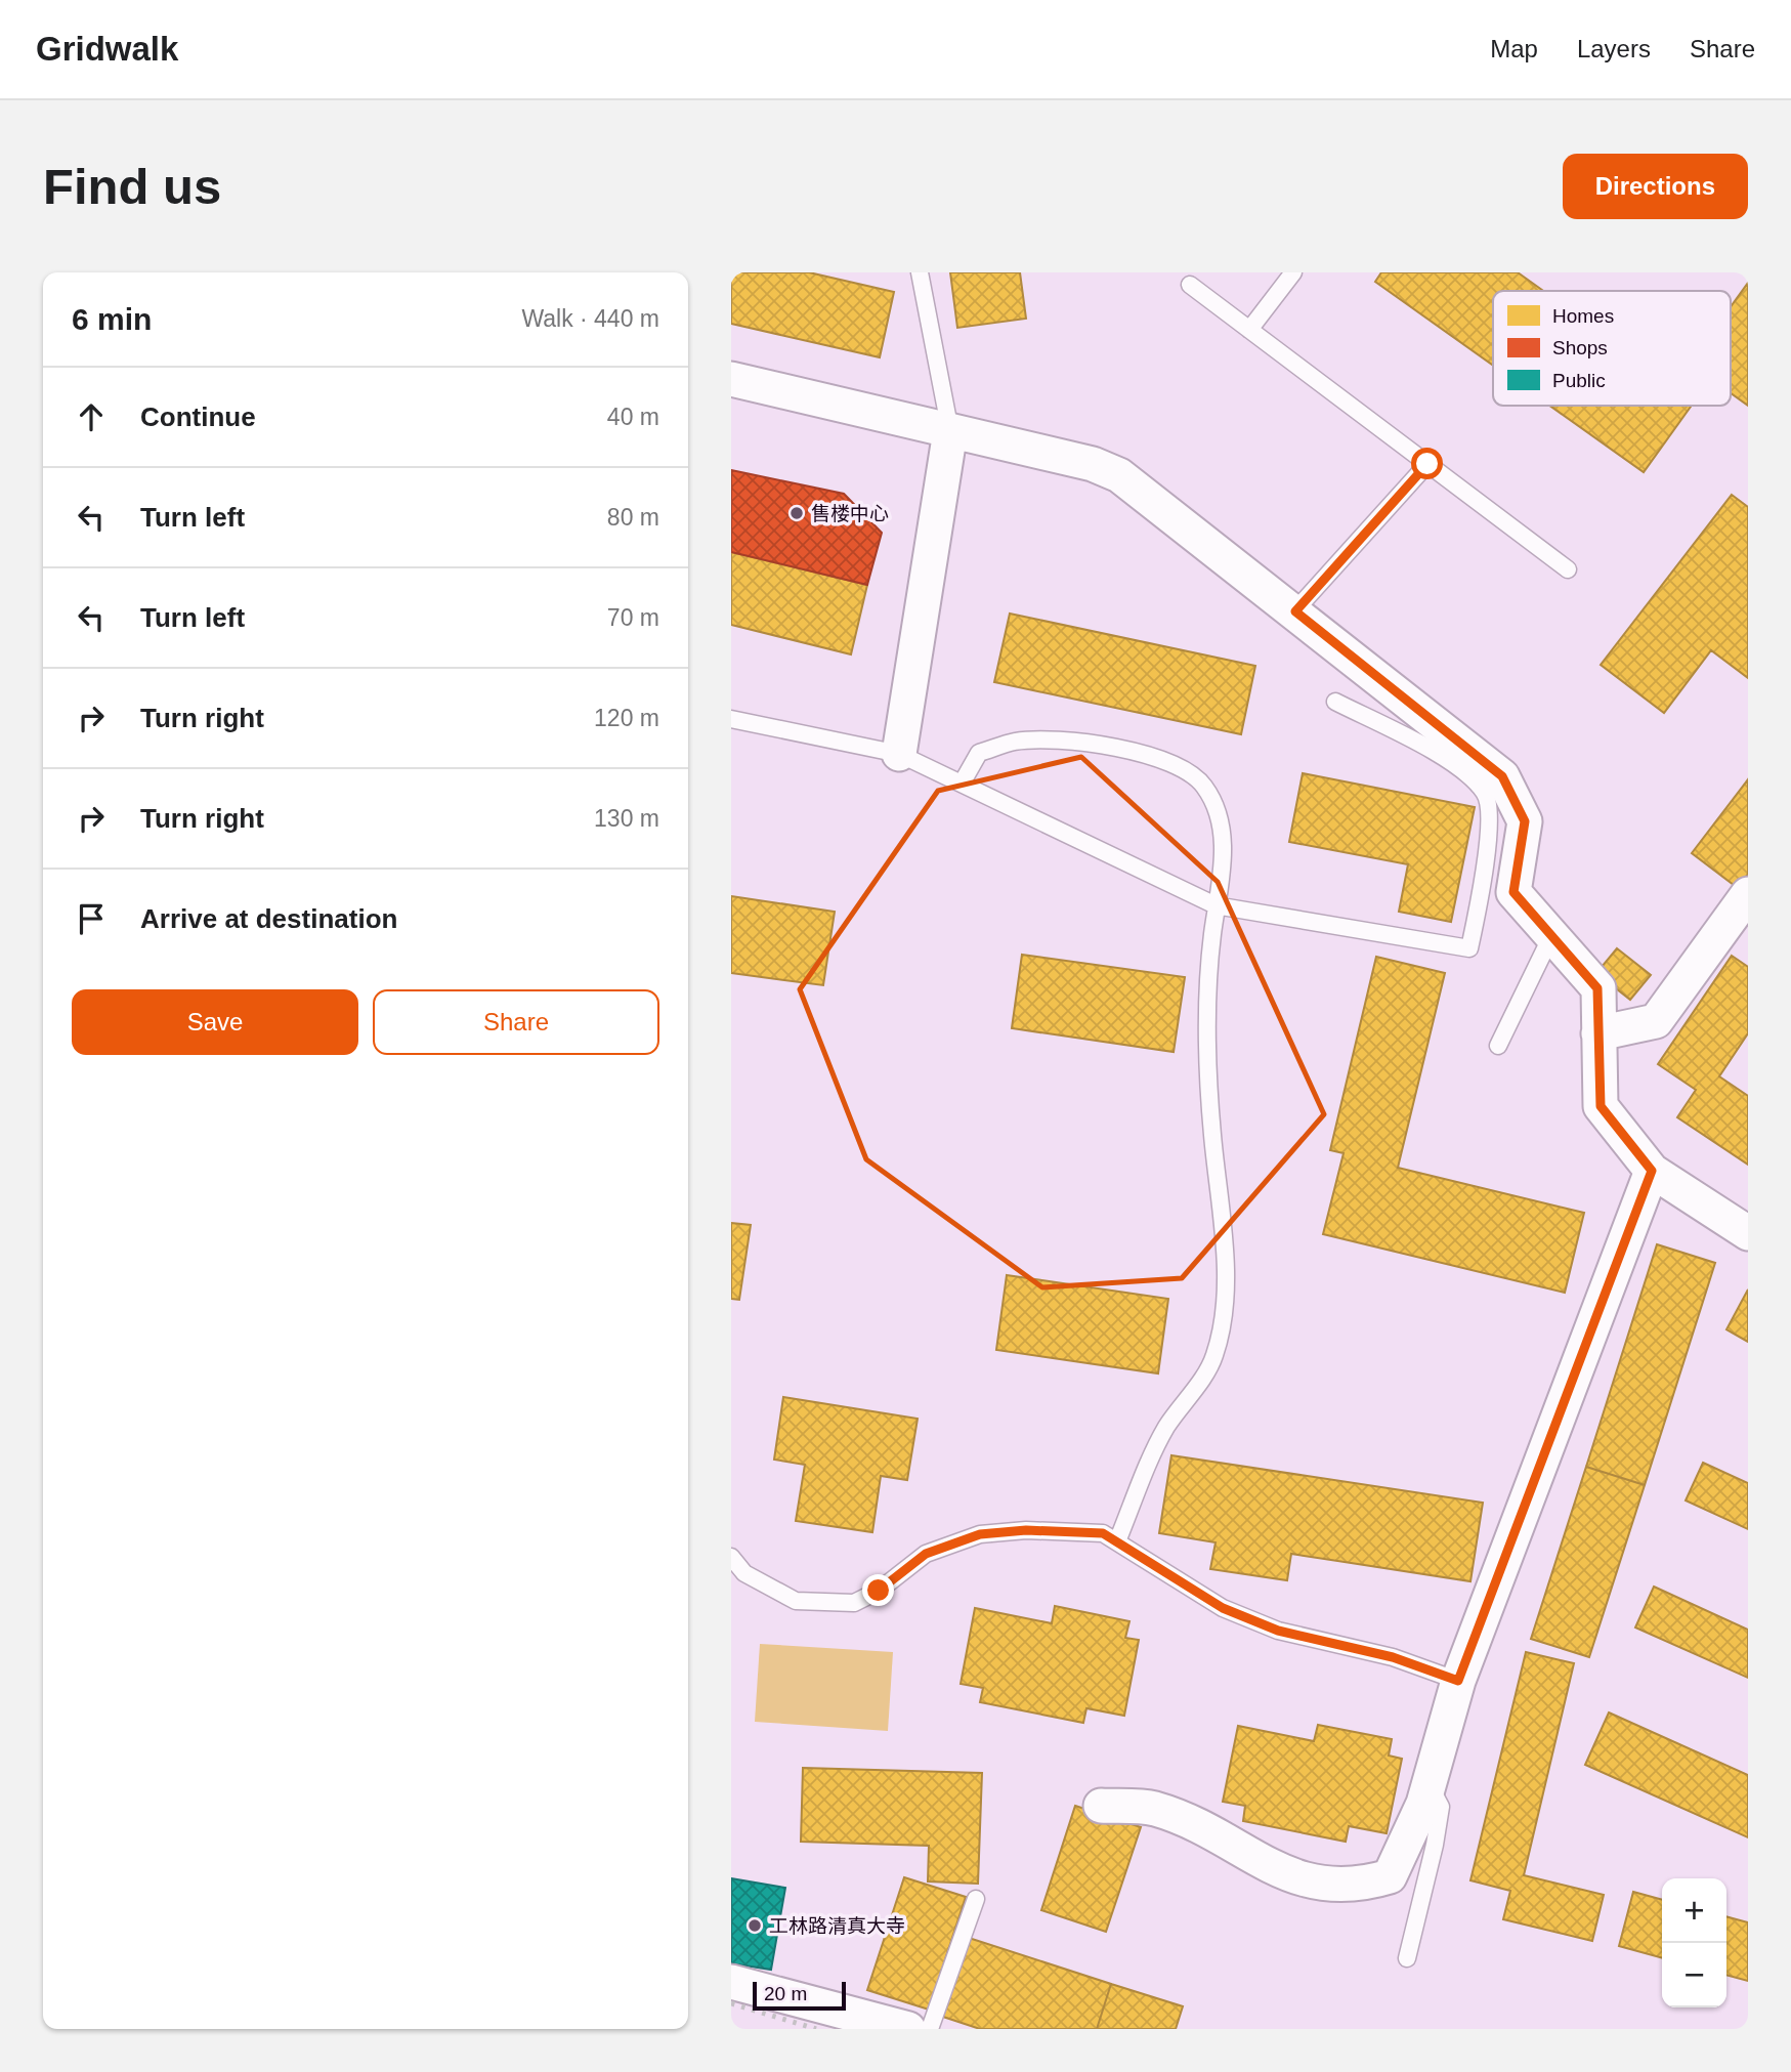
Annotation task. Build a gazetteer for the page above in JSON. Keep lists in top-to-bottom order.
{
  "places": ["售楼中心", "工林路清真大寺"],
  "legend": ["Homes", "Shops", "Public"],
  "scale_bar": "20 m",
  "page": {
    "header": "Gridwalk",
    "nav": ["Map", "Layers", "Share"],
    "buttons": [
      "Directions",
      ["Save", "Share"]
    ],
    "title": "Find us",
    "heading": ["6 min", "Walk · 440 m"],
    "list": [
      ["Continue", "40 m"],
      ["Turn left", "80 m"],
      ["Turn left", "70 m"],
      ["Turn right", "120 m"],
      ["Turn right", "130 m"],
      "Arrive at destination"
    ],
    "map_buttons": ["+", "−"],
    "scale": "20 m"
  }
}
